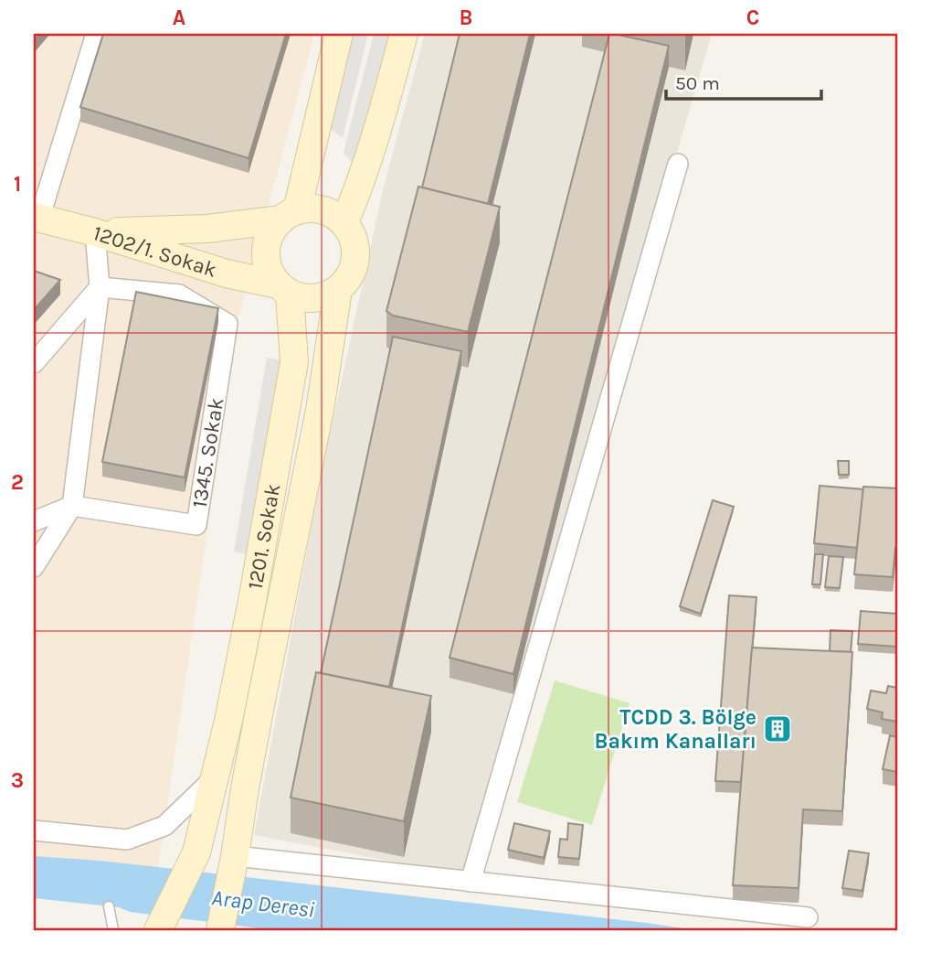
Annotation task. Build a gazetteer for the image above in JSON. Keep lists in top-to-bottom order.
{
  "streets": {
    "main road": ["1202/1. Sokak", "1201. Sokak"],
    "street": ["1345. Sokak"]
  },
  "crossings": [
    ["1202/1. Sokak", "1201. Sokak"]
  ],
  "water": ["Arap Deresi"],
  "places": {
    "building": ["TCDD 3. Bölge Bakım Kanalları"]
  },
  "scale_bar": "50 m",
  "grid": {
    "columns": ["A", "B", "C"],
    "rows": ["1", "2", "3"]
  }
}
